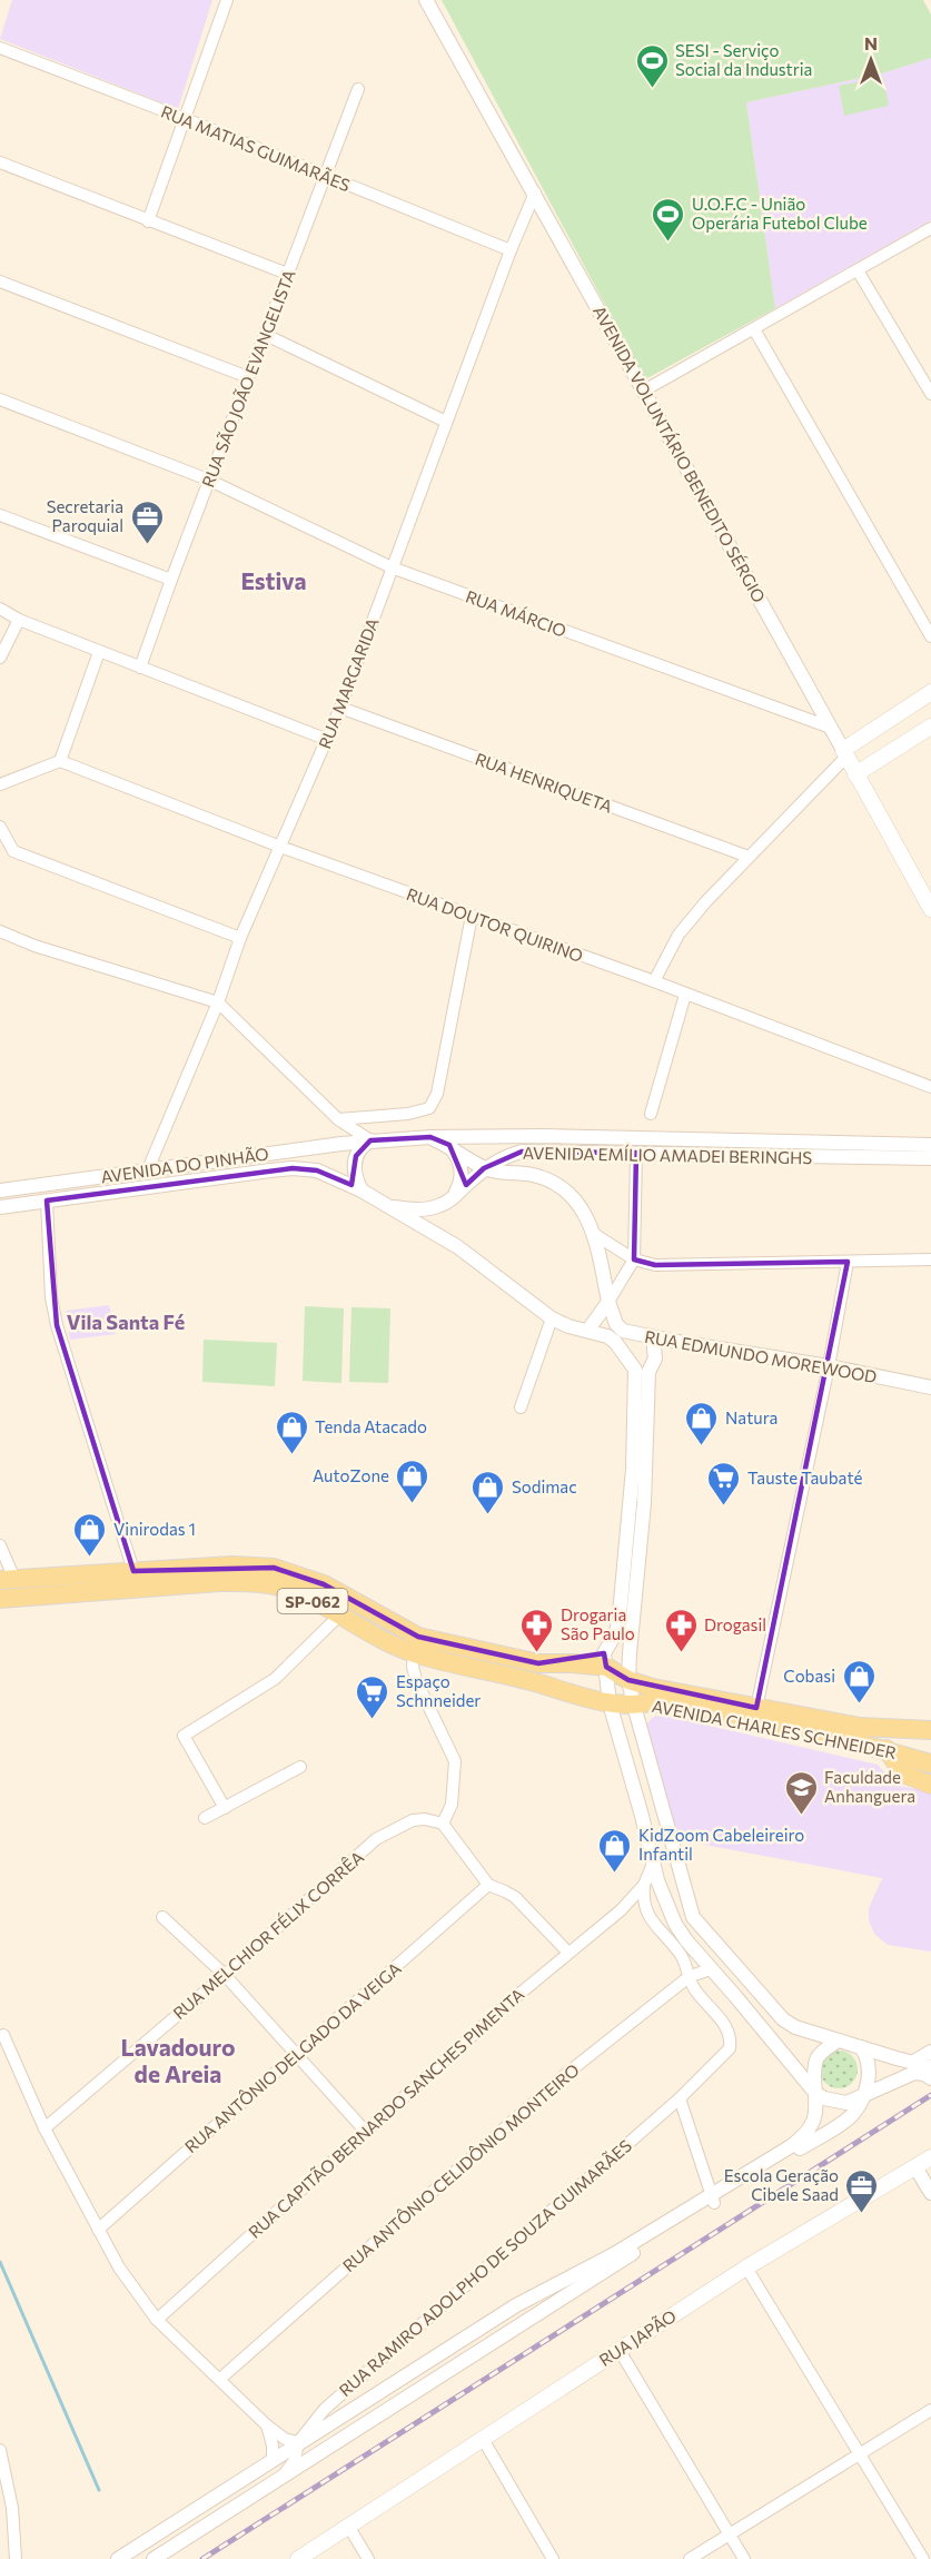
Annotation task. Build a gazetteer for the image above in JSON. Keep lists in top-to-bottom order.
{
  "streets": {
    "main road": [
      "AVENIDA VOLUNTÁRIO BENEDITO SÉRGIO",
      "SP-062",
      "AVENIDA CHARLES SCHNEIDER",
      "RUA JAPÃO"
    ],
    "street": [
      "RUA MATIAS GUIMARÃES",
      "RUA SÃO JOÃO EVANGELISTA",
      "RUA MÁRCIO",
      "RUA MARGARIDA",
      "RUA HENRIQUETA",
      "RUA DOUTOR QUIRINO",
      "AVENIDA EMÍLIO AMADEI BERINGHS",
      "AVENIDA DO PINHÃO",
      "RUA EDMUNDO MOREWOOD",
      "RUA MELCHIOR FÉLIX CORRÊA",
      "RUA ANTÔNIO DELGADO DA VEIGA",
      "RUA CAPITÃO BERNARDO SANCHES PIMENTA",
      "RUA ANTÔNIO CELIDÔNIO MONTEIRO",
      "RUA RAMIRO ADOLPHO DE SOUZA GUIMARÃES"
    ]
  },
  "crossings": [
    ["RUA MATIAS GUIMARÃES", "RUA SÃO JOÃO EVANGELISTA"],
    ["RUA MATIAS GUIMARÃES", "RUA MARGARIDA"],
    ["RUA SÃO JOÃO EVANGELISTA", "RUA MÁRCIO"],
    ["AVENIDA VOLUNTÁRIO BENEDITO SÉRGIO", "RUA MÁRCIO"],
    ["AVENIDA VOLUNTÁRIO BENEDITO SÉRGIO", "RUA MARGARIDA"],
    ["RUA MÁRCIO", "RUA MARGARIDA"],
    ["RUA MARGARIDA", "RUA HENRIQUETA"],
    ["RUA MARGARIDA", "RUA DOUTOR QUIRINO"],
    ["RUA MARGARIDA", "AVENIDA DO PINHÃO"],
    ["AVENIDA EMÍLIO AMADEI BERINGHS", "AVENIDA DO PINHÃO"],
    ["RUA ANTÔNIO CELIDÔNIO MONTEIRO", "RUA RAMIRO ADOLPHO DE SOUZA GUIMARÃES"]
  ],
  "districts": ["Estiva", "Vila Santa Fé", "Lavadouro de Areia"],
  "places": {
    "sports": ["SESI - Serviço Social da Industria", "U.O.F.C - União Operária Futebol Clube"],
    "office": ["Secretaria Paroquial", "Escola Geração Cibele Saad"],
    "shop": [
      "Natura",
      "Tenda Atacado",
      "AutoZone",
      "Sodimac",
      "Vinirodas 1",
      "Cobasi",
      "KidZoom Cabeleireiro Infantil"
    ],
    "supermarket": ["Tauste Taubaté", "Espaço Schnneider"],
    "pharmacy": ["Drogaria São Paulo", "Drogasil"],
    "school or university": ["Faculdade Anhanguera"]
  },
  "north": "top"
}
